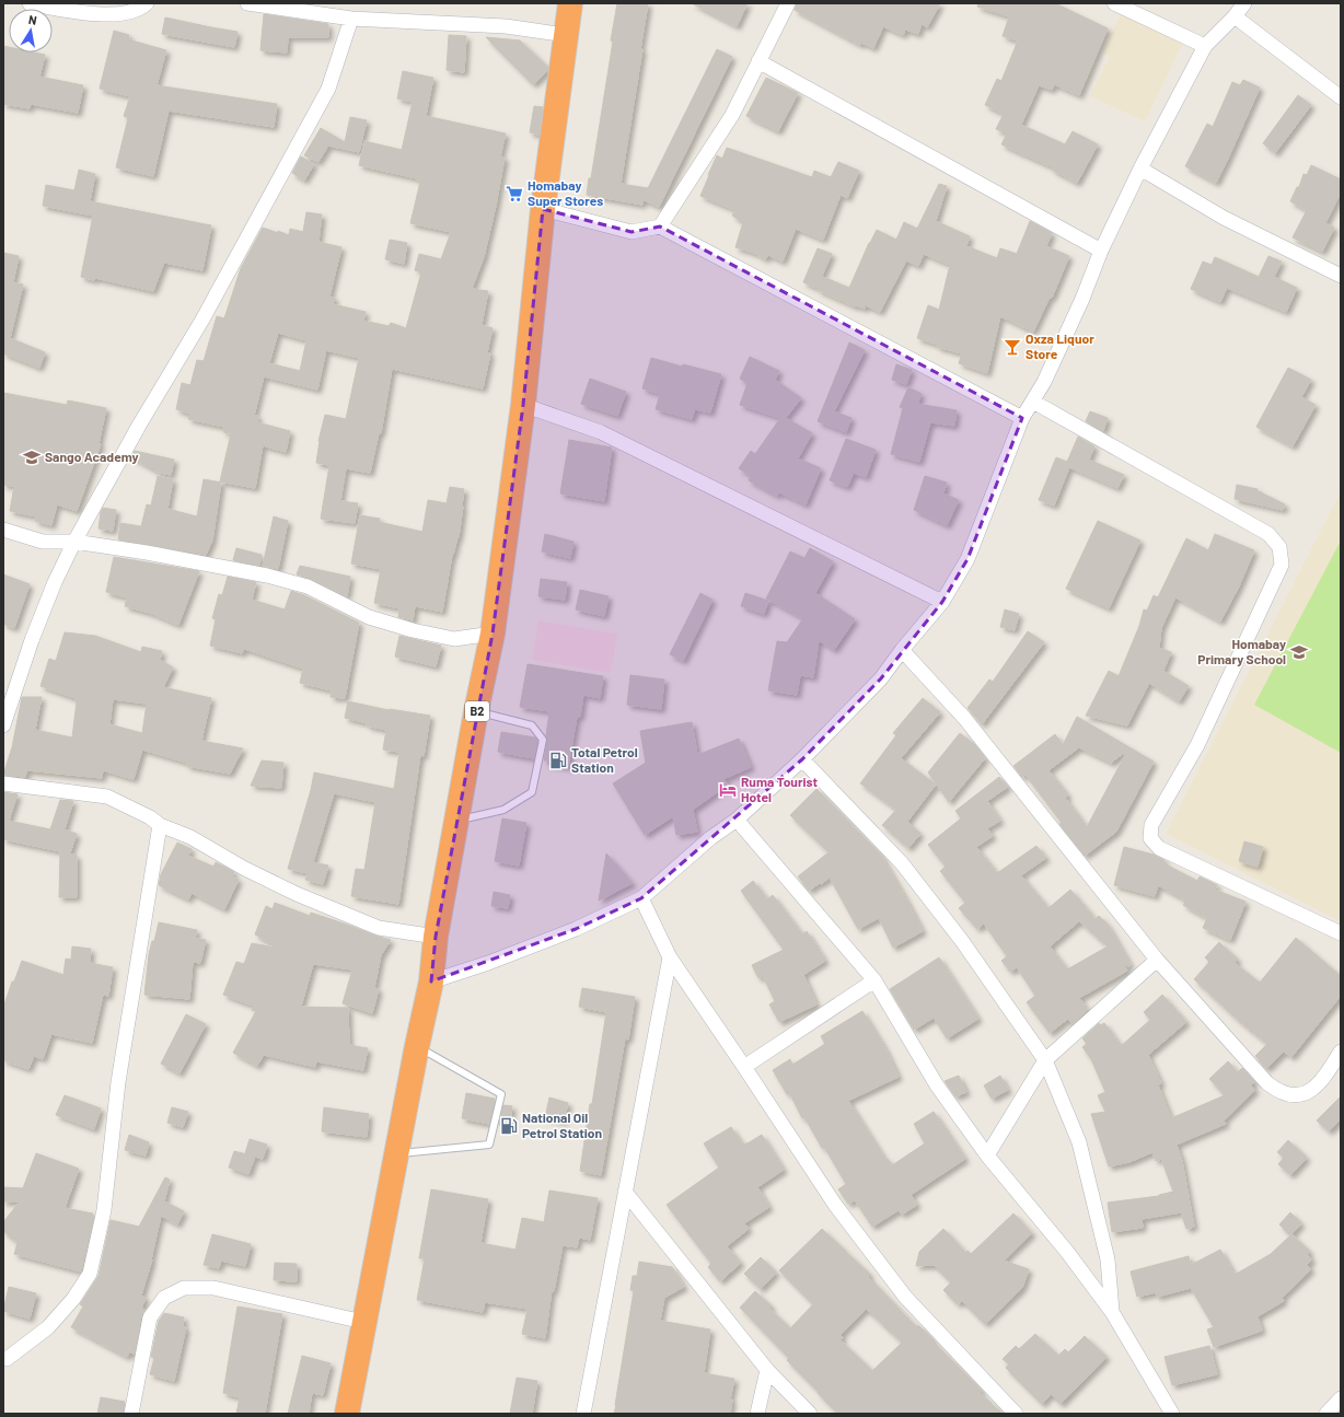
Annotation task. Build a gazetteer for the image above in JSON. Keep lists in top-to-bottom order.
{
  "streets": {
    "highway": ["B2"]
  },
  "places": {
    "supermarket": ["Homabay Super Stores"],
    "bar": ["Oxza Liquor Store"],
    "school or university": ["Sango Academy", "Homabay Primary School"],
    "fuel station": ["Total Petrol Station", "National Oil Petrol Station"],
    "hotel": ["Ruma Tourist Hotel"]
  },
  "north": "top"
}
